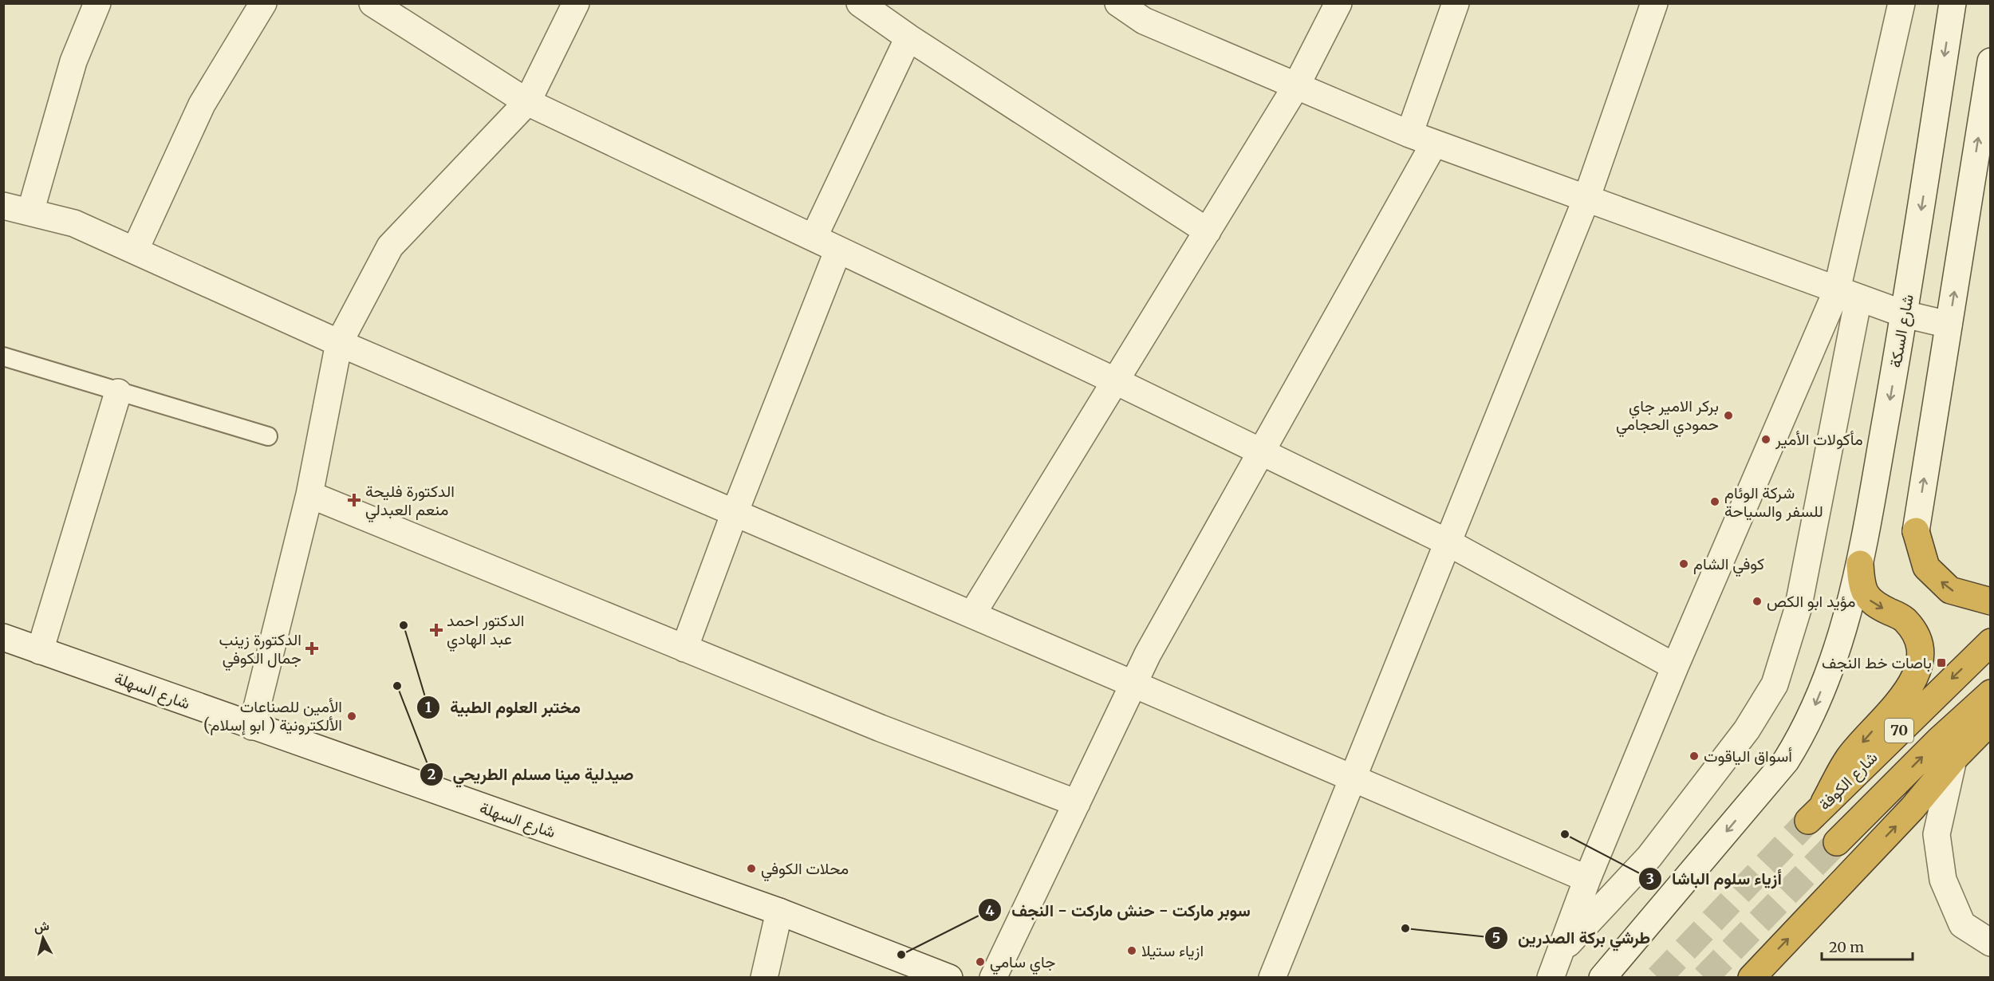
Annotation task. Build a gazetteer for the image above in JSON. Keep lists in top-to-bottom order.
{
  "streets": {
    "highway": ["70", "شارع الكوفة"],
    "street": ["شارع السكة", "شارع السهلة"]
  },
  "crossings": [
    ["شارع السكة", "شارع الكوفة"]
  ],
  "places": {
    "other": [
      "بركر الامير جاي حمودي الحجامي",
      "مأكولات الأمير",
      "شركة الوئام للسفر والسياحة",
      "كوفي الشام",
      "مؤيد ابو الكص",
      "مختبر العلوم الطبية",
      "صيدلية مينا مسلم الطريحي",
      "الأمين للصناعات الألكترونية ( ابو إسلام)",
      "أسواق الياقوت",
      "أزياء سلوم الباشا",
      "محلات الكوفي",
      "طرشي بركة الصدرين",
      "ازياء ستيلا",
      "سوبر ماركت - حنش ماركت - النجف",
      "جاي سامي"
    ],
    "health": ["الدكتورة فليحة منعم العبدلي", "الدكتور احمد عبد الهادي", "الدكتورة زينب جمال الكوفي"],
    "transit": ["باصات خط النجف"]
  },
  "scale_bar": "20 m",
  "north": "top"
}
